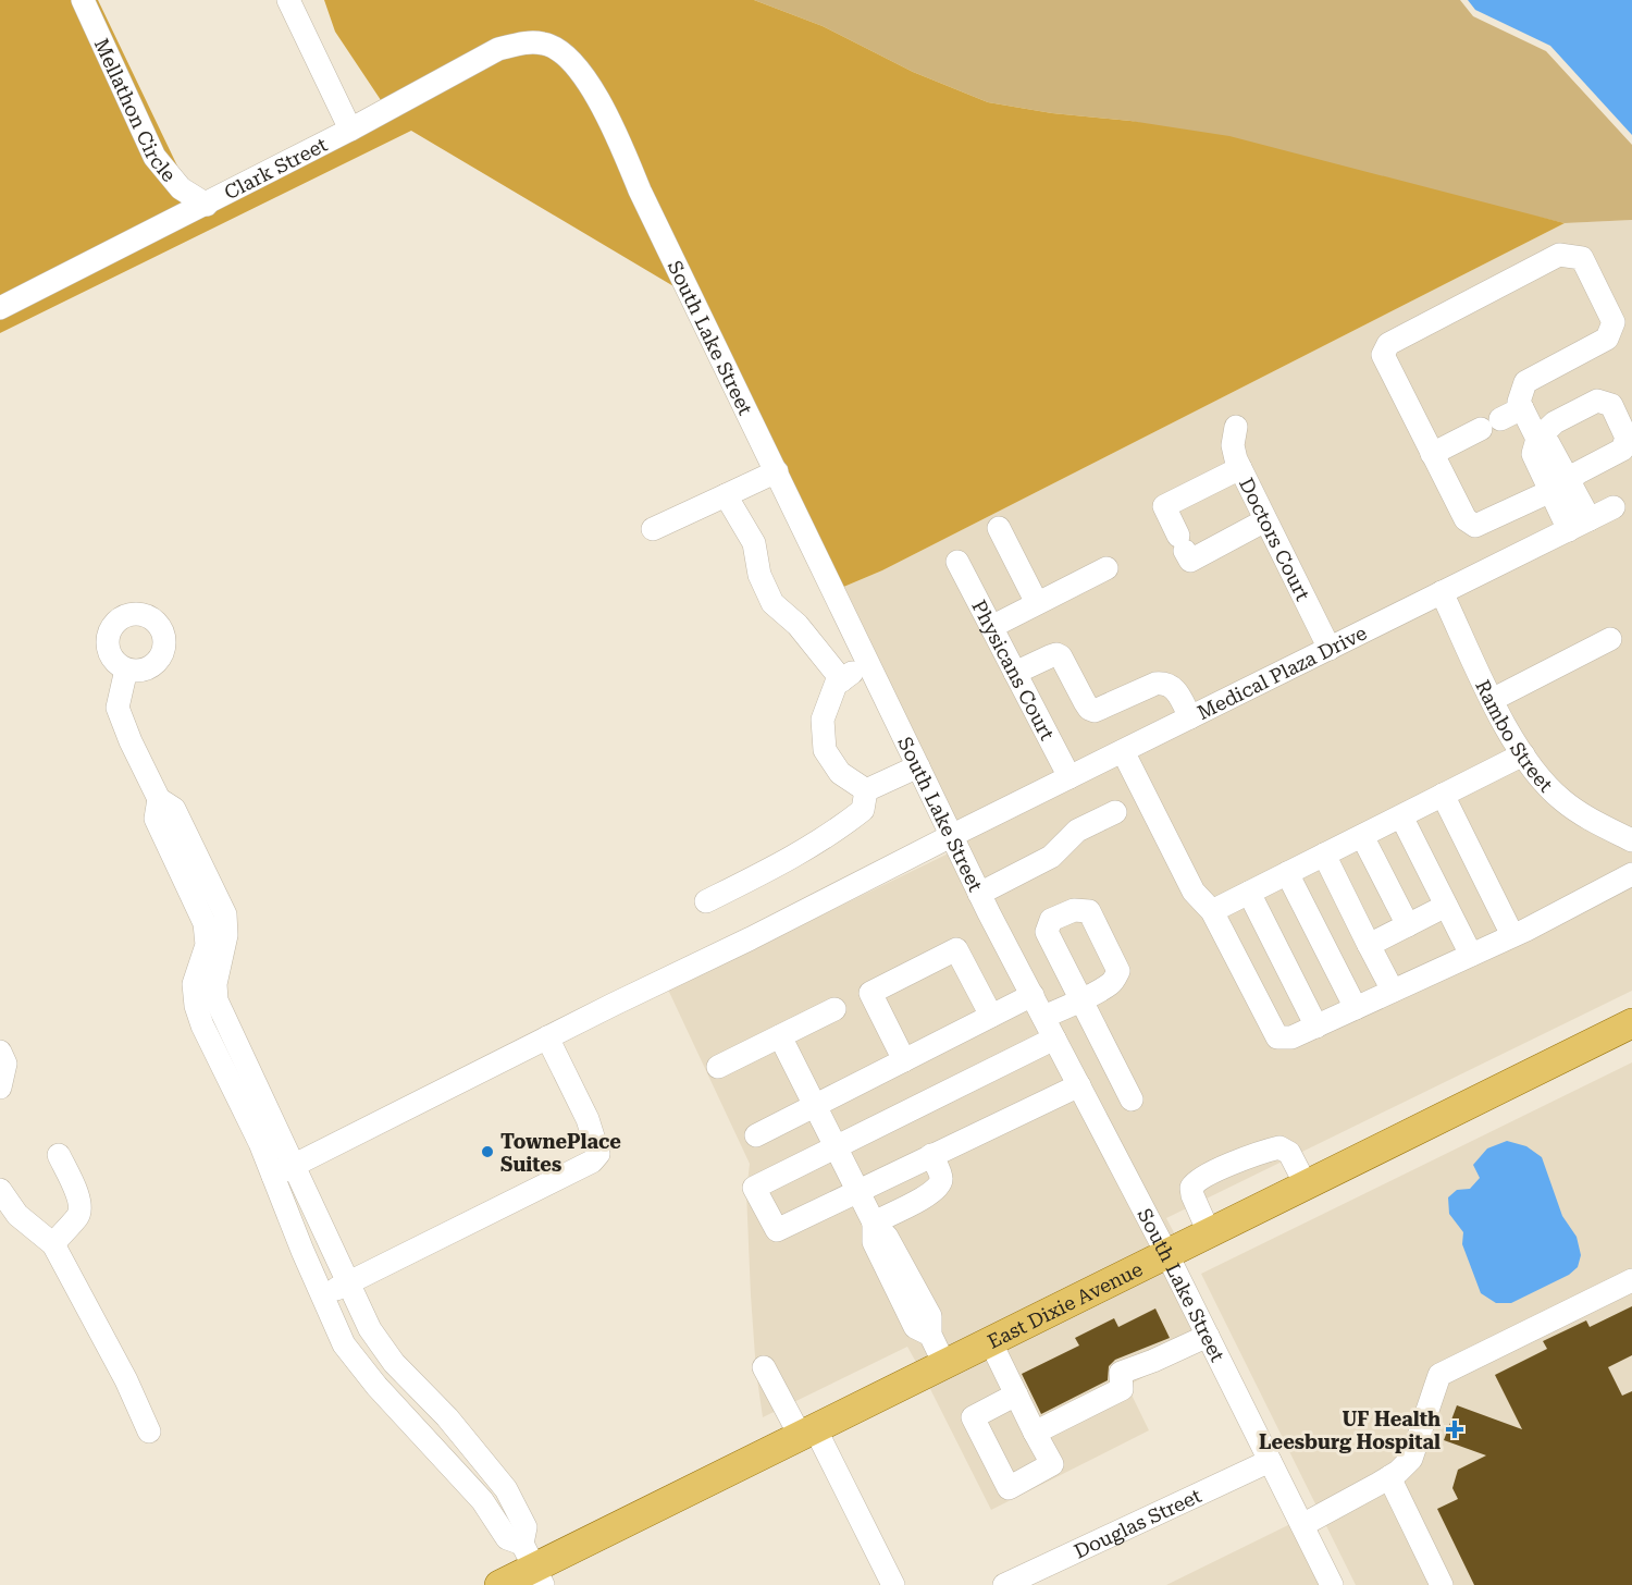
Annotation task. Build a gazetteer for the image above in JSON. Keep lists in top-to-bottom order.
{
  "streets": {
    "main road": ["East Dixie Avenue"],
    "street": [
      "Mellathon Circle",
      "Clark Street",
      "South Lake Street",
      "Doctors Court",
      "Physicans Court",
      "Medical Plaza Drive",
      "Rambo Street",
      "Douglas Street"
    ]
  },
  "crossings": [
    ["Mellathon Circle", "Clark Street"],
    ["Clark Street", "South Lake Street"],
    ["South Lake Street", "Medical Plaza Drive"],
    ["South Lake Street", "East Dixie Avenue"],
    ["South Lake Street", "Douglas Street"],
    ["Doctors Court", "Medical Plaza Drive"],
    ["Physicans Court", "Medical Plaza Drive"],
    ["Medical Plaza Drive", "Rambo Street"]
  ],
  "places": {
    "other": ["TownePlace Suites"],
    "health": ["UF Health Leesburg Hospital"]
  }
}
